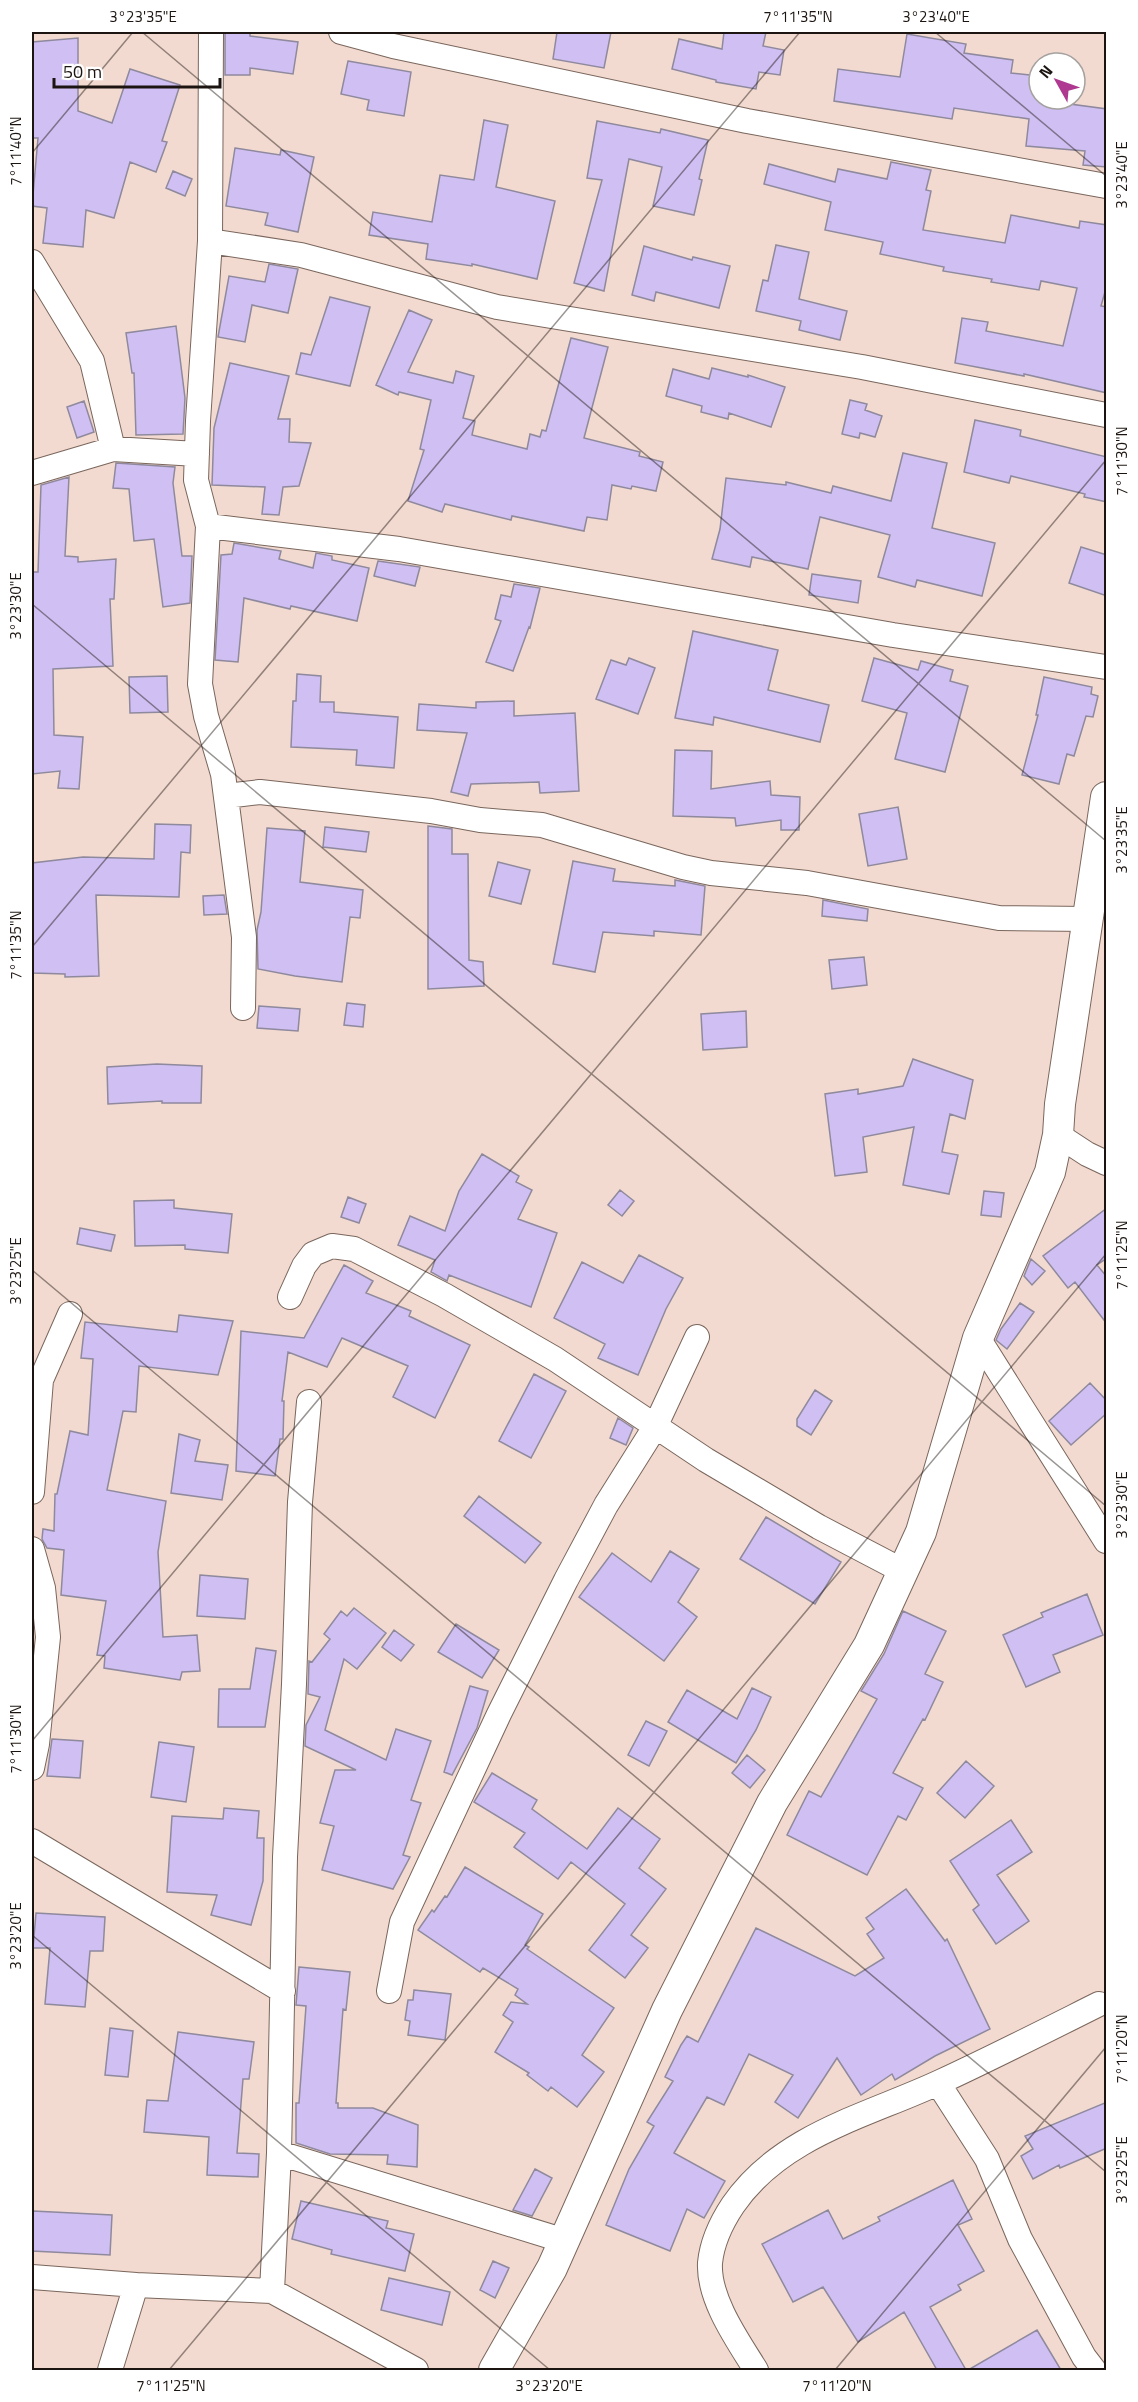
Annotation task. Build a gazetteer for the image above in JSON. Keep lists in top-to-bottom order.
{
  "scale_bar": "50 m",
  "north": "top left",
  "coordinates": [
    "3°23'35\"E",
    "7°11'35\"N",
    "3°23'40\"E",
    "7°11'40\"N",
    "7°11'30\"N",
    "3°23'30\"E",
    "7°11'25\"N",
    "3°23'25\"E",
    "3°23'20\"E",
    "7°11'20\"N"
  ]
}
